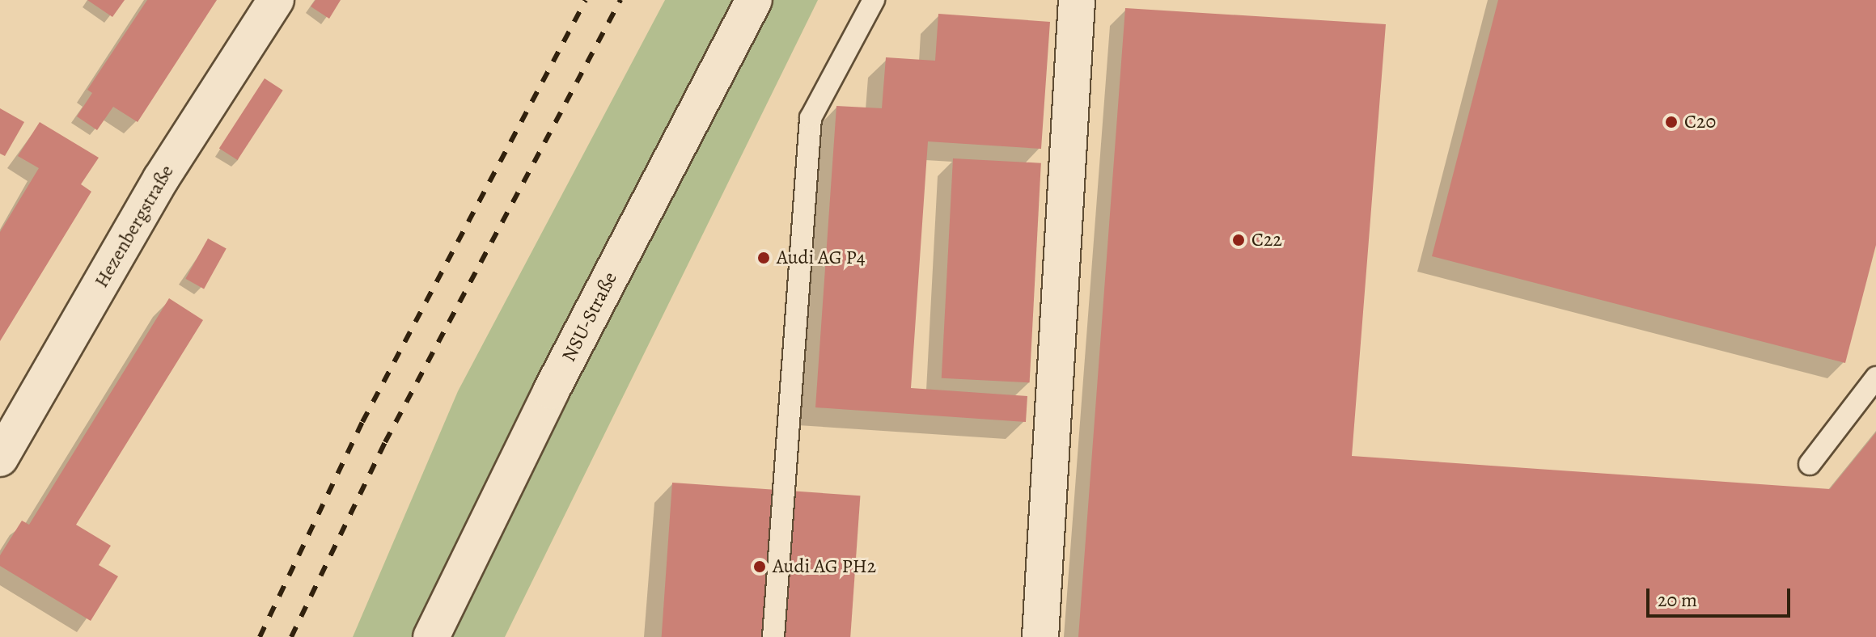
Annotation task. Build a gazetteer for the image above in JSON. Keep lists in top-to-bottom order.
{
  "streets": {
    "street": ["Hezenbergstraße", "NSU-Straße"]
  },
  "places": [
    "C20",
    "C22",
    "Audi AG P4",
    "Audi AG PH2"
  ],
  "scale_bar": "20 m"
}
